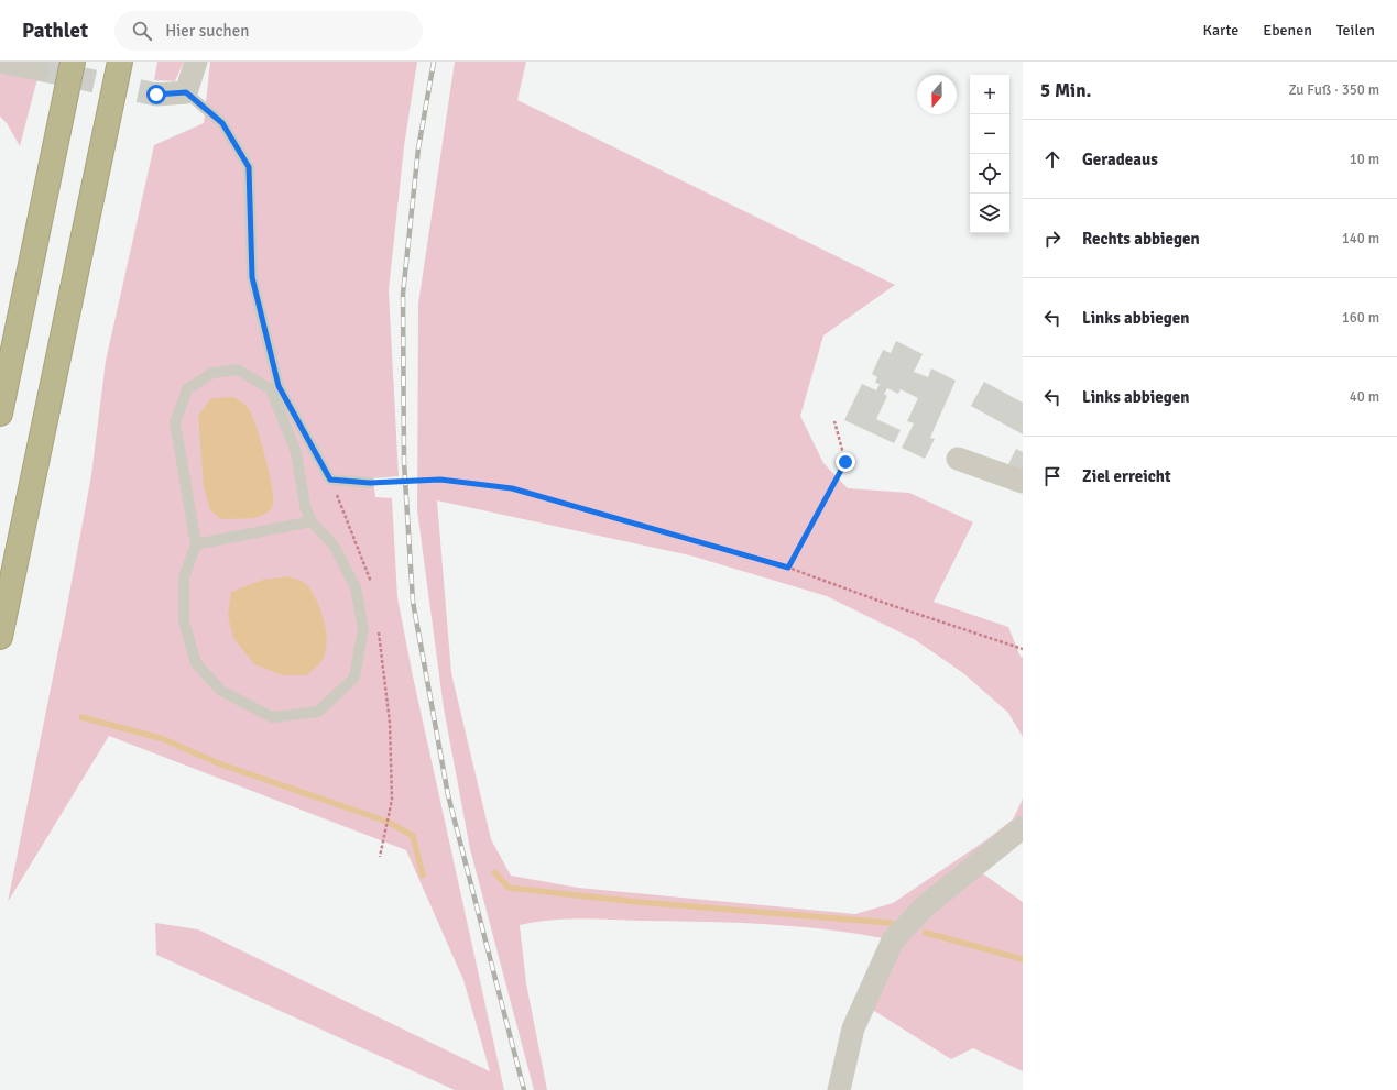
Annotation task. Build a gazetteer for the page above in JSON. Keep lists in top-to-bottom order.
{
  "north": "bottom",
  "page": {
    "header": "Pathlet",
    "search": "Hier suchen",
    "nav": ["Karte", "Ebenen", "Teilen"],
    "heading": ["5 Min.", "Zu Fuß · 350 m"],
    "map_buttons": ["+", "−"],
    "list": [
      ["Geradeaus", "10 m"],
      ["Rechts abbiegen", "140 m"],
      ["Links abbiegen", "160 m"],
      ["Links abbiegen", "40 m"],
      "Ziel erreicht"
    ]
  }
}
